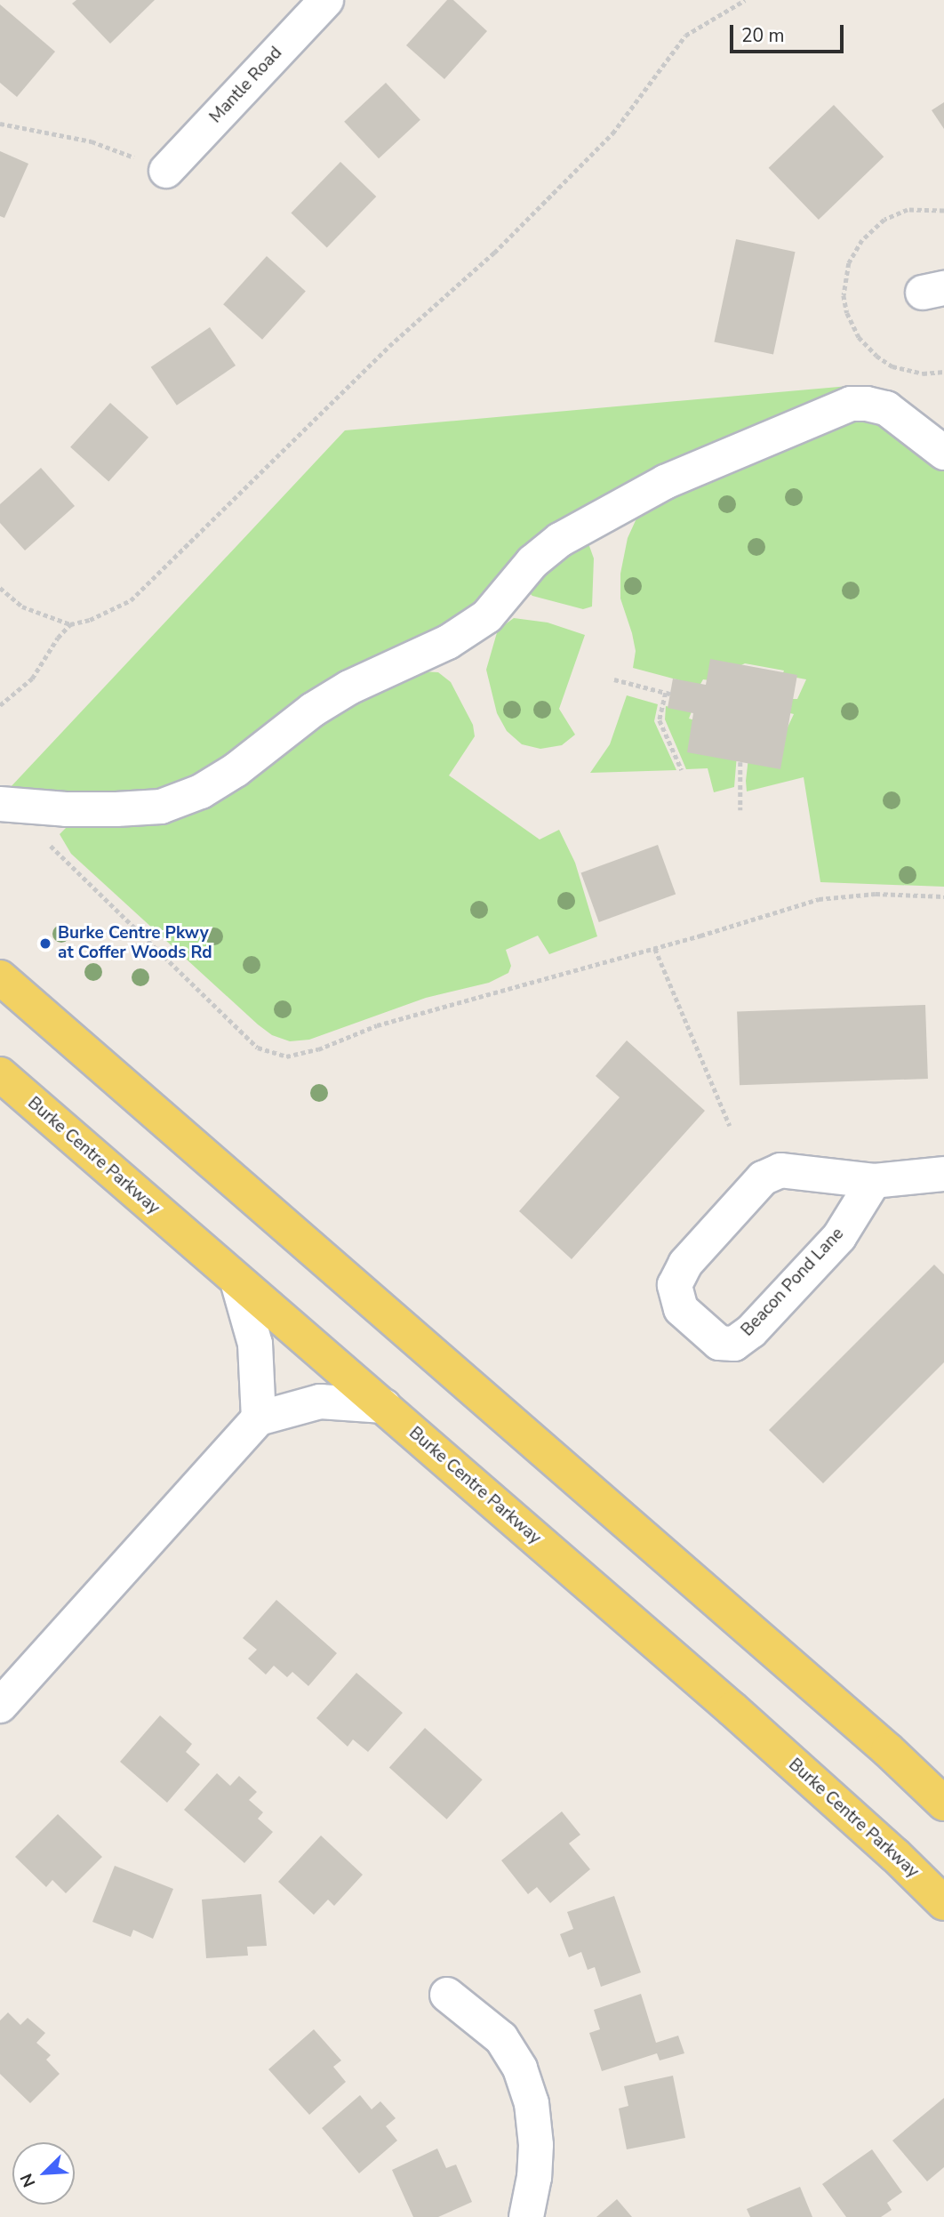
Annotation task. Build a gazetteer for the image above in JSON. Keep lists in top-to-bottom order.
{
  "streets": {
    "main road": ["Burke Centre Parkway"],
    "street": ["Mantle Road", "Beacon Pond Lane"]
  },
  "places": ["Burke Centre Pkwy at Coffer Woods Rd"],
  "scale_bar": "20 m",
  "north": "bottom left"
}
